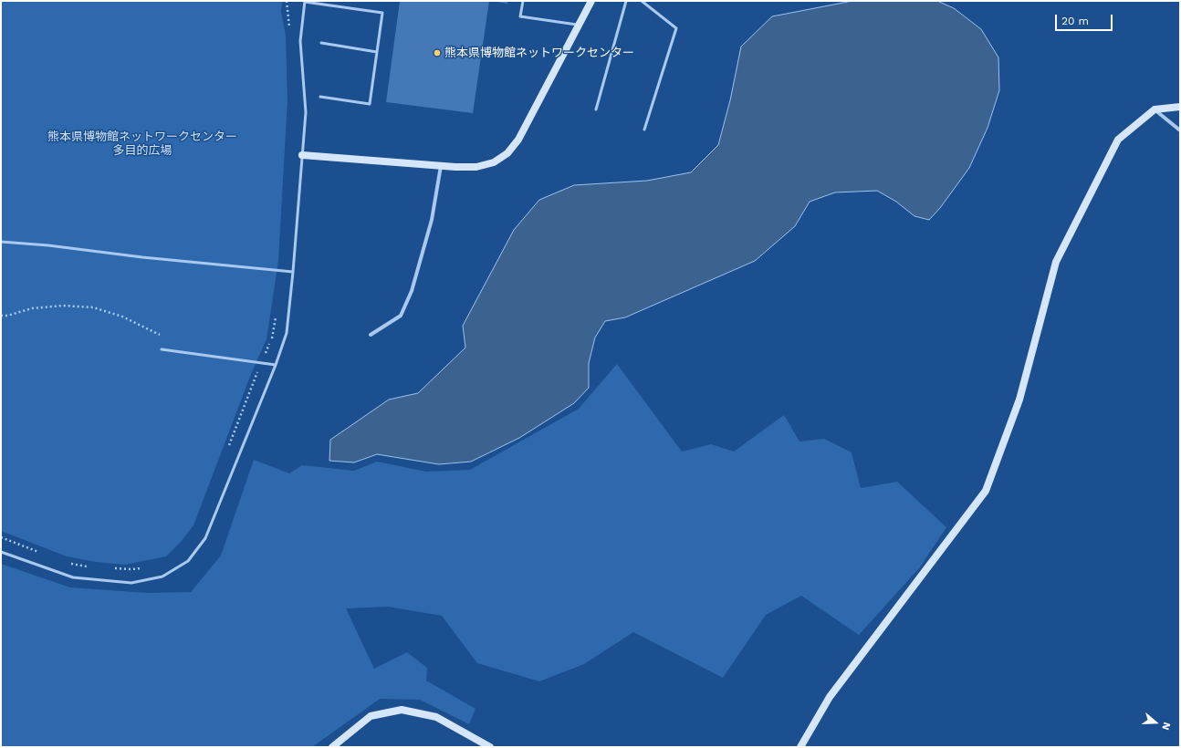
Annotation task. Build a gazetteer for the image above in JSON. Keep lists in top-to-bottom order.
{
  "parks": ["熊本県博物館ネットワークセンター 多目的広場"],
  "places": ["熊本県博物館ネットワークセンター"],
  "scale_bar": "20 m",
  "north": "right"
}
